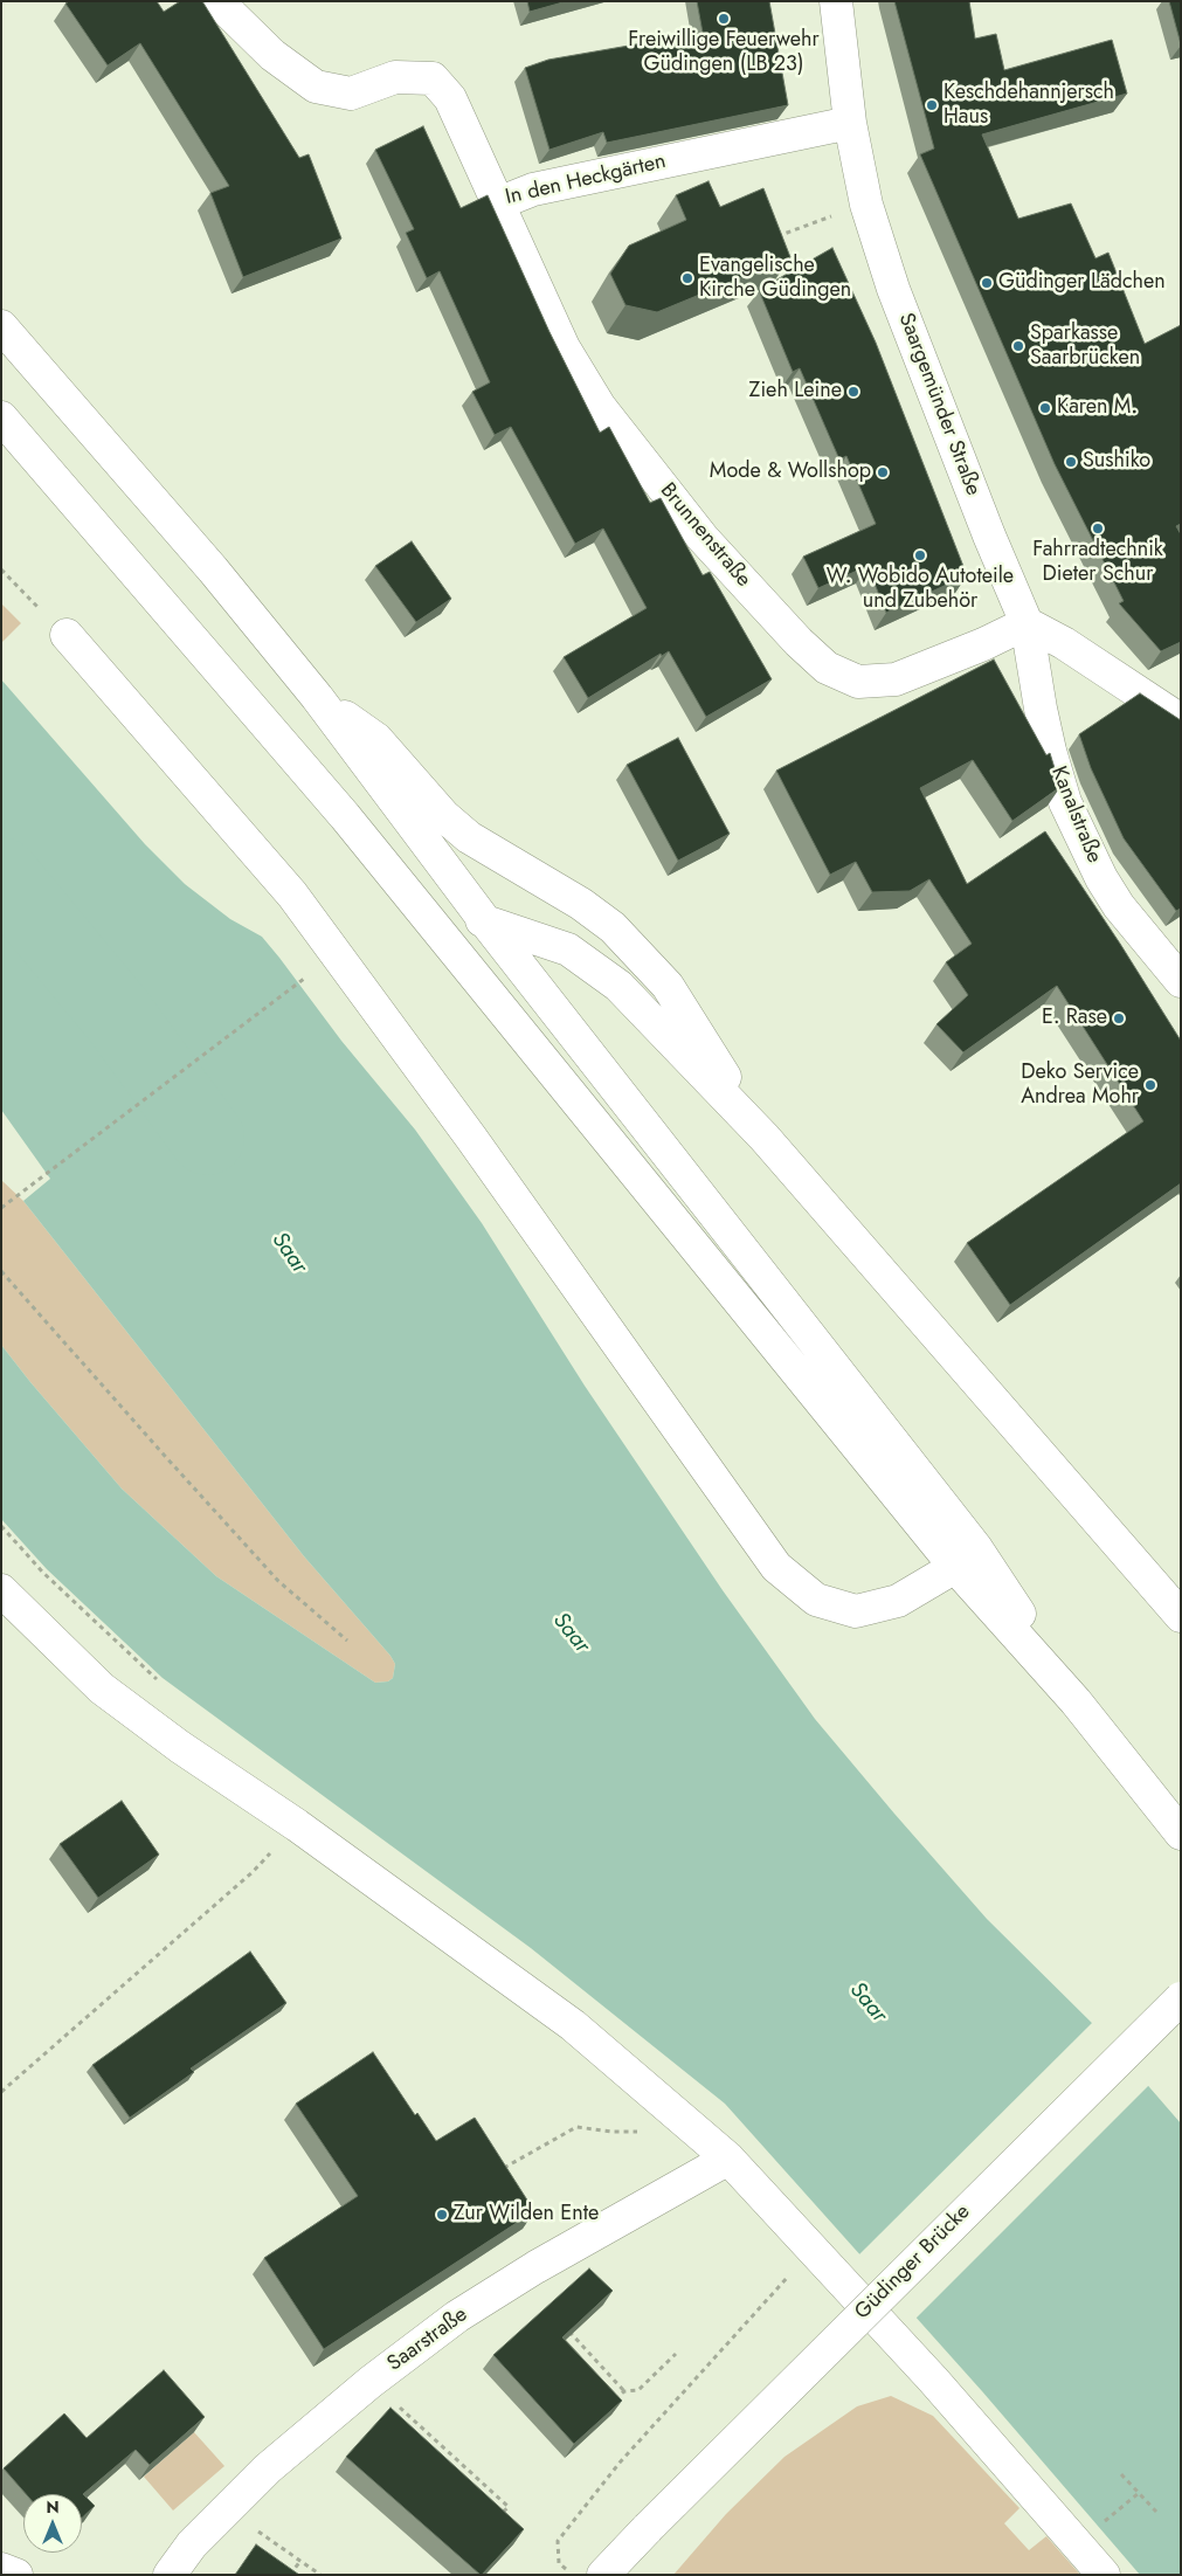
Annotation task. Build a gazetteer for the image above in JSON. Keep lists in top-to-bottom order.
{
  "streets": {
    "main road": [
      "In den Heckgärten",
      "Saargemünder Straße",
      "Brunnenstraße",
      "Kanalstraße",
      "Güdinger Brücke",
      "Saarstraße"
    ]
  },
  "crossings": [
    ["In den Heckgärten", "Saargemünder Straße"],
    ["In den Heckgärten", "Brunnenstraße"],
    ["Saargemünder Straße", "Brunnenstraße"],
    ["Saargemünder Straße", "Kanalstraße"],
    ["Brunnenstraße", "Kanalstraße"]
  ],
  "water": ["Saar"],
  "places": [
    "Freiwillige Feuerwehr Güdingen (LB 23)",
    "Keschdehannjersch Haus",
    "Evangelische Kirche Güdingen",
    "Güdinger Lädchen",
    "Sparkasse Saarbrücken",
    "Zieh Leine",
    "Karen M.",
    "Sushiko",
    "Mode & Wollshop",
    "Fahrradtechnik Dieter Schur",
    "W. Wobido Autoteile und Zubehör",
    "E. Rase",
    "Deko Service Andrea Mohr",
    "Zur Wilden Ente"
  ],
  "north": "top"
}
